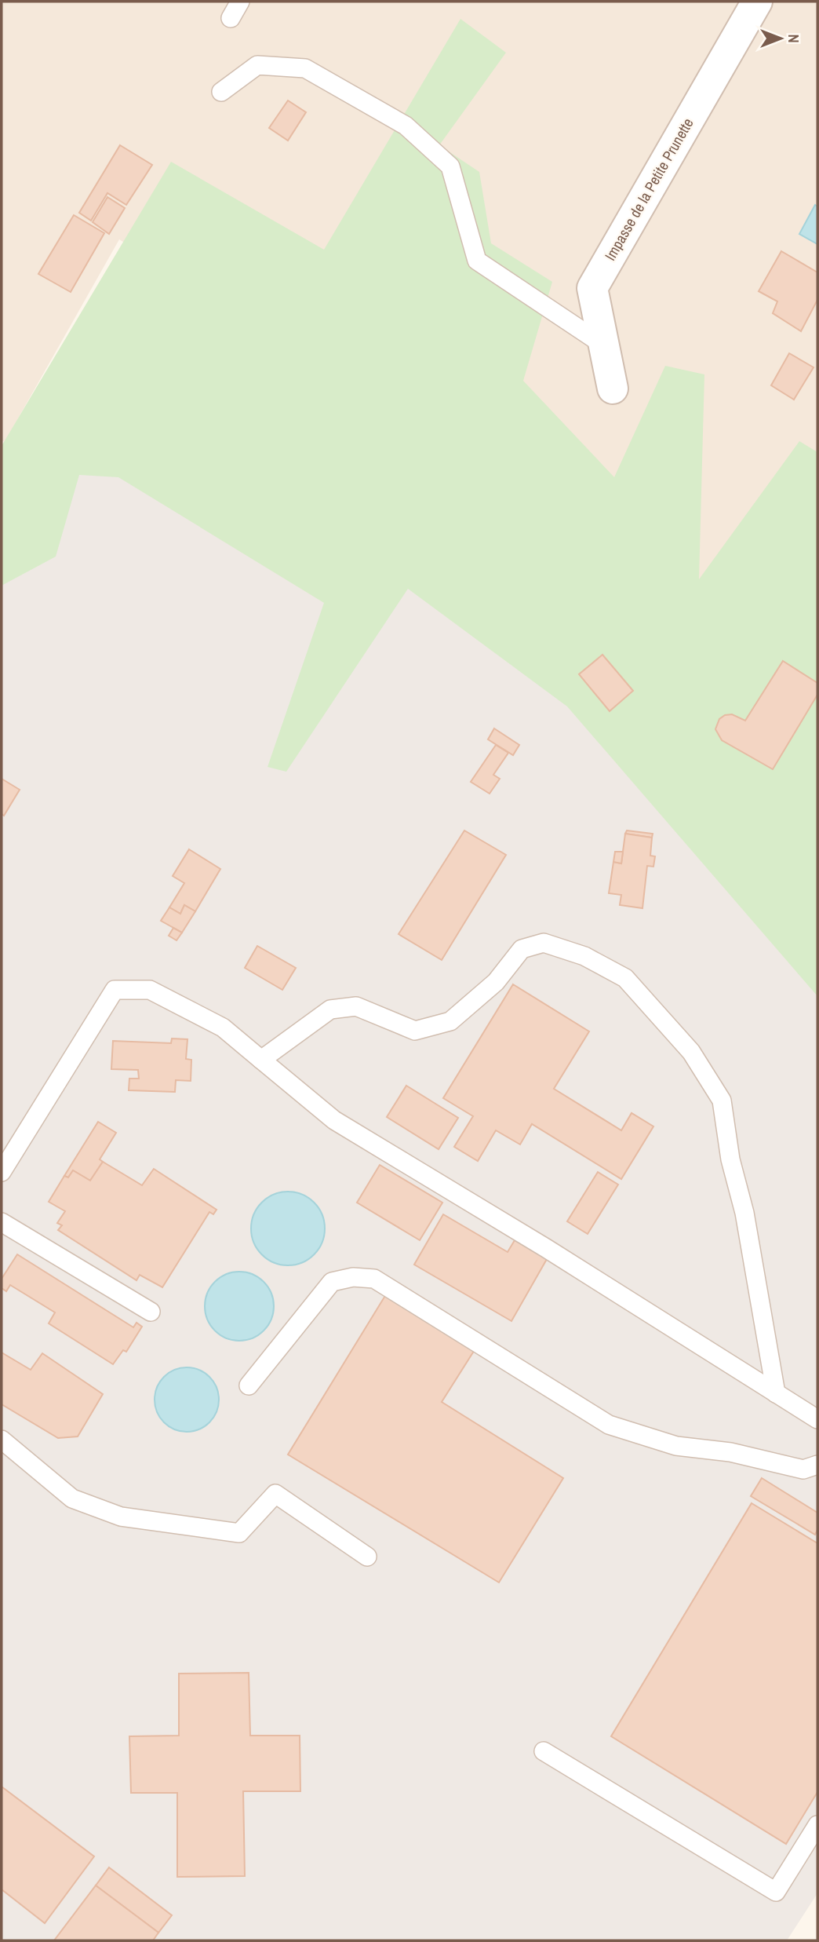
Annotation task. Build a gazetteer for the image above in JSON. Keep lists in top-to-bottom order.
{
  "streets": {
    "street": ["Impasse de la Petite Prunette"]
  },
  "north": "right"
}
